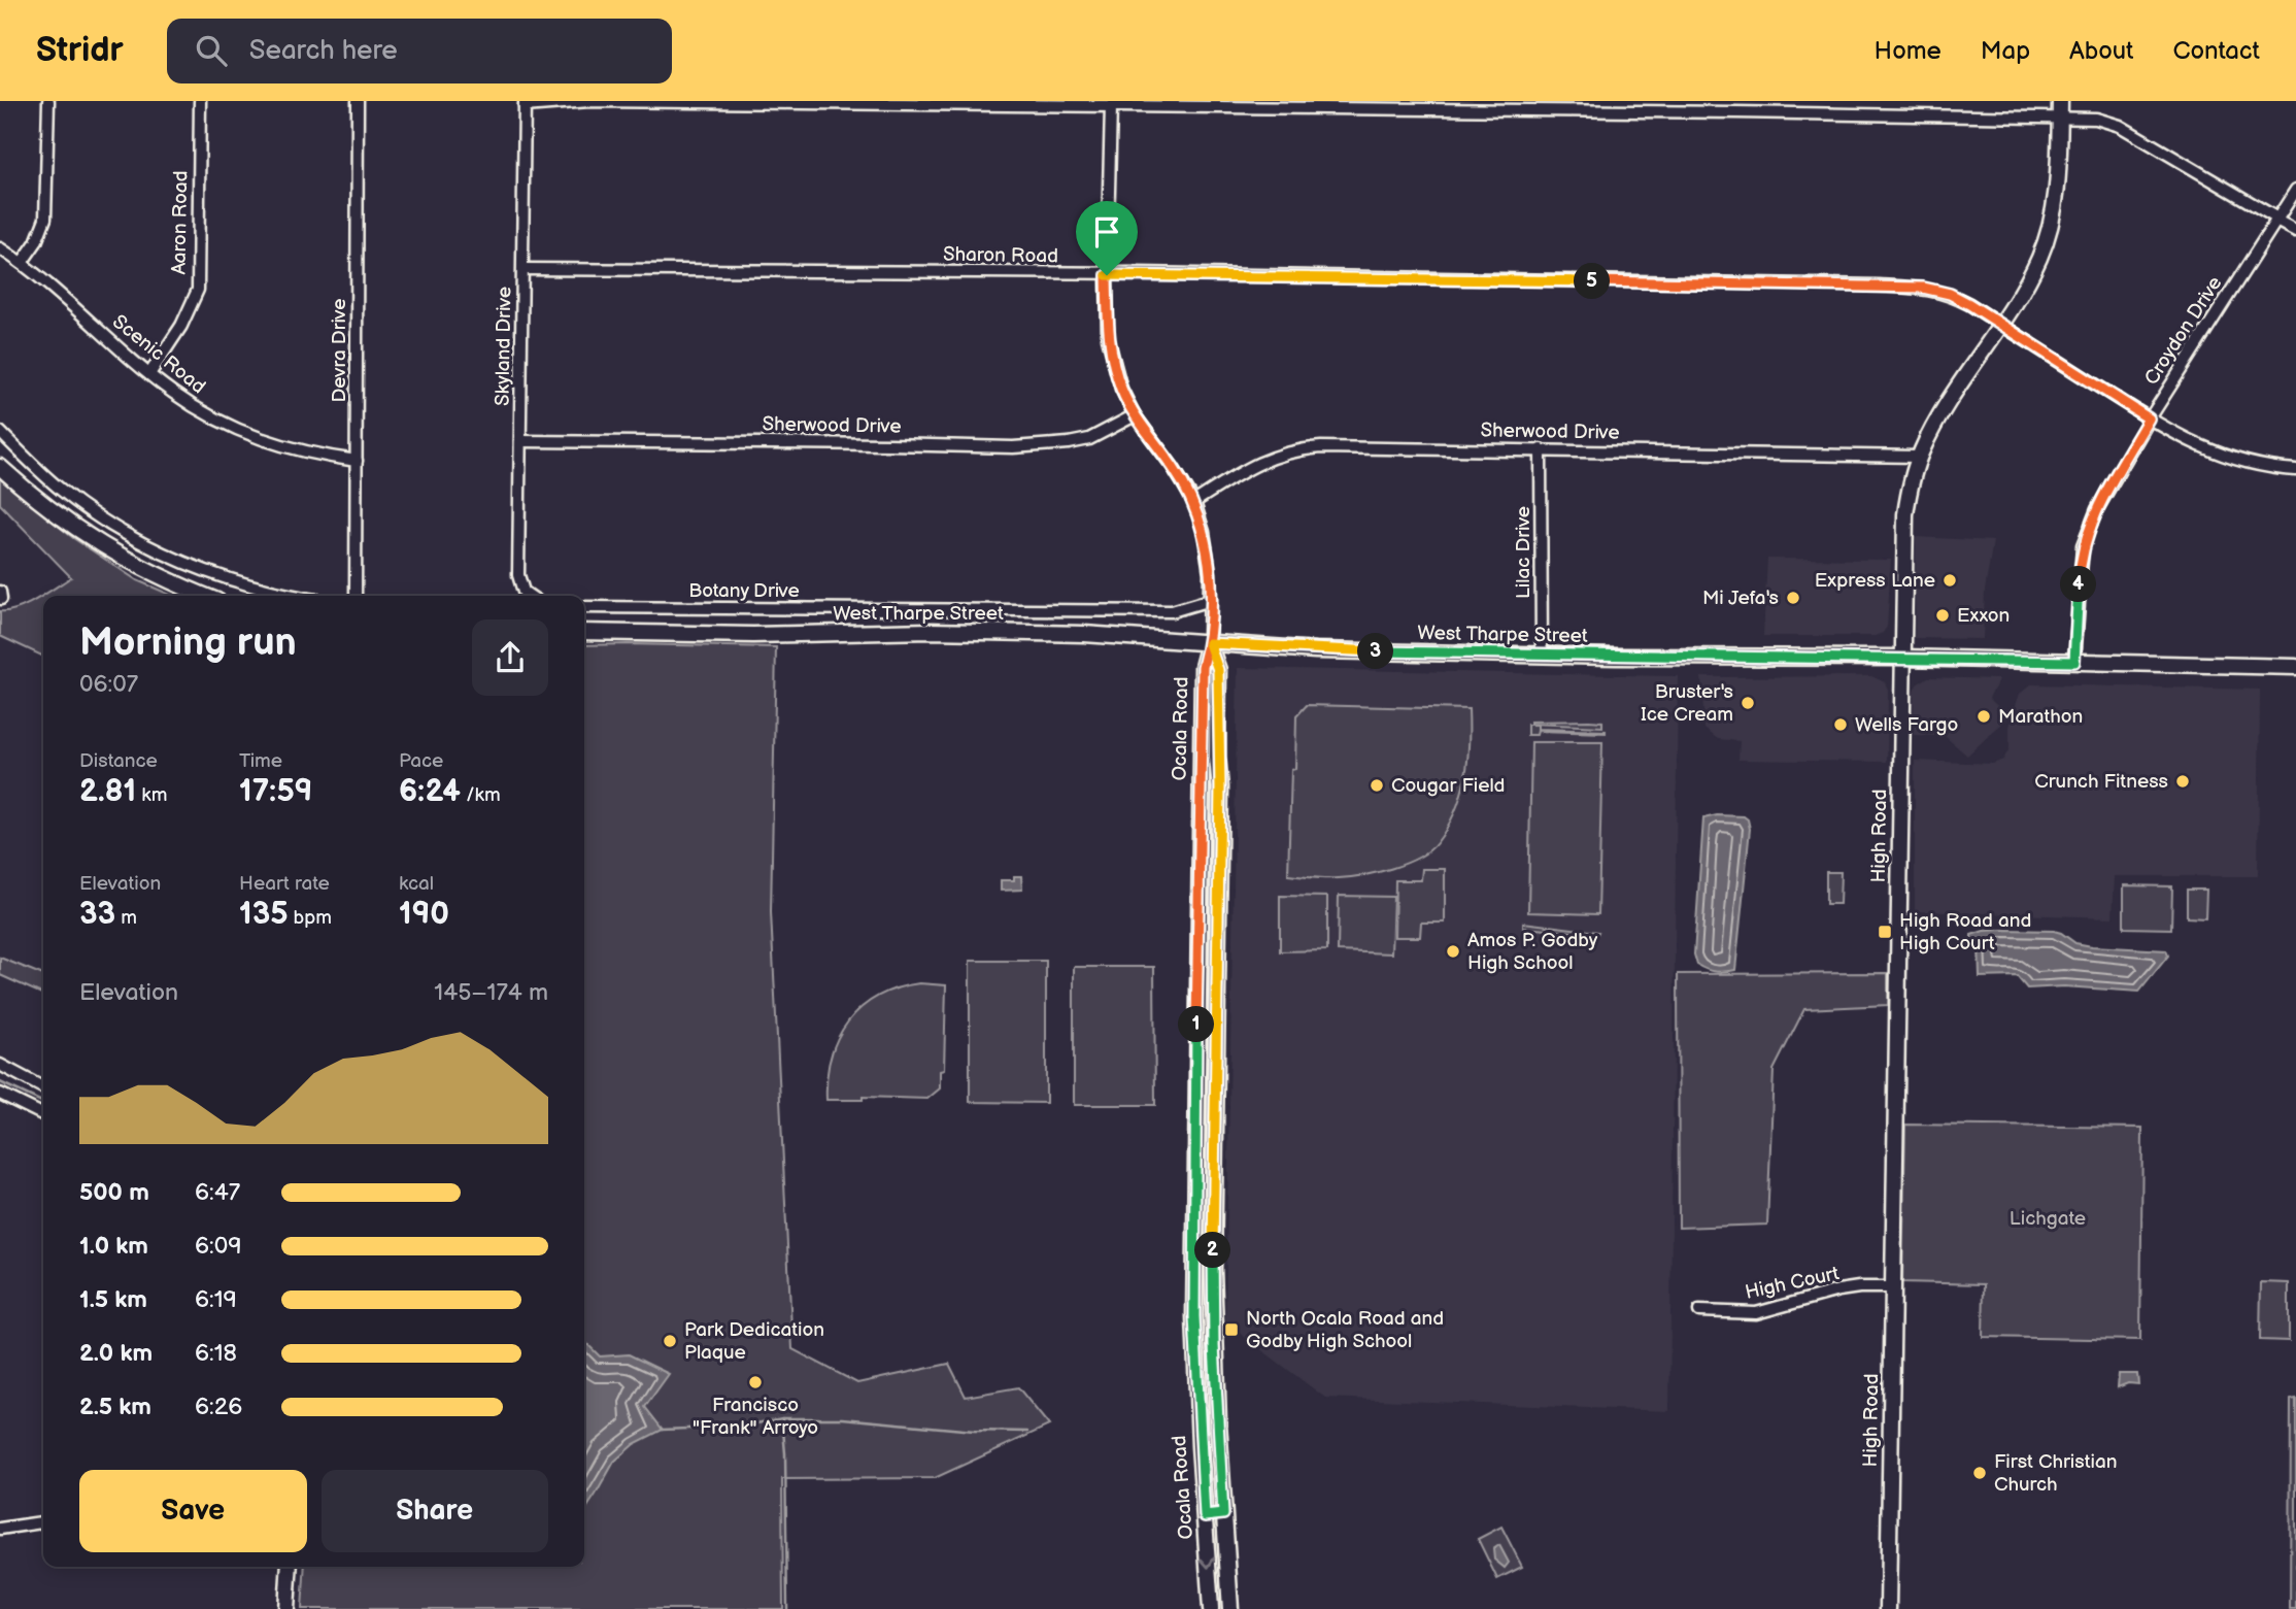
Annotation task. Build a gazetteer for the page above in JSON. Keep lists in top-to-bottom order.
{
  "streets": {
    "main road": ["West Tharpe Street", "Ocala Road", "High Road"],
    "street": [
      "Aaron Road",
      "Sharon Road",
      "Croydon Drive",
      "Skyland Drive",
      "Devra Drive",
      "Scenic Road",
      "Sherwood Drive",
      "Lilac Drive",
      "Botany Drive",
      "High Court"
    ]
  },
  "crossings": [
    ["Aaron Road", "Scenic Road"],
    ["Sharon Road", "Croydon Drive"],
    ["Sharon Road", "Skyland Drive"],
    ["Sharon Road", "High Road"],
    ["Croydon Drive", "West Tharpe Street"],
    ["Skyland Drive", "Sherwood Drive"],
    ["Devra Drive", "Scenic Road"],
    ["Sherwood Drive", "Lilac Drive"],
    ["Sherwood Drive", "High Road"],
    ["Lilac Drive", "West Tharpe Street"],
    ["West Tharpe Street", "Ocala Road"],
    ["West Tharpe Street", "High Road"],
    ["High Road", "High Court"]
  ],
  "parks": ["Lichgate"],
  "places": {
    "other": [
      "Express Lane",
      "Mi Jefa's",
      "Exxon",
      "Bruster's Ice Cream",
      "Marathon",
      "Wells Fargo",
      "Crunch Fitness",
      "Cougar Field",
      "Amos P. Godby High School",
      "Park Dedication Plaque",
      "Francisco \"Frank\" Arroyo",
      "First Christian Church"
    ],
    "transit": ["High Road and High Court", "North Ocala Road and Godby High School"]
  },
  "page": {
    "header": "Stridr",
    "search": "Search here",
    "nav": [
      "Home",
      "Map",
      "About",
      "Contact"
    ],
    "pins": [
      "5",
      "4",
      "3",
      "1",
      "2"
    ],
    "heading": ["Morning run", "06:07"],
    "stats": [
      ["Distance", "2.81 km"],
      ["Time", "17:59"],
      ["Pace", "6:24 /km"],
      ["Elevation", "33 m"],
      ["Heart rate", "135 bpm"],
      ["kcal", "190"]
    ],
    "chart": ["Elevation", "145–174 m"],
    "list": [
      {
        "name": "500 m",
        "note": "6:47"
      },
      {
        "name": "1.0 km",
        "note": "6:09"
      },
      {
        "name": "1.5 km",
        "note": "6:19"
      },
      {
        "name": "2.0 km",
        "note": "6:18"
      },
      {
        "name": "2.5 km",
        "note": "6:26"
      }
    ],
    "buttons": ["Save", "Share"]
  }
}
